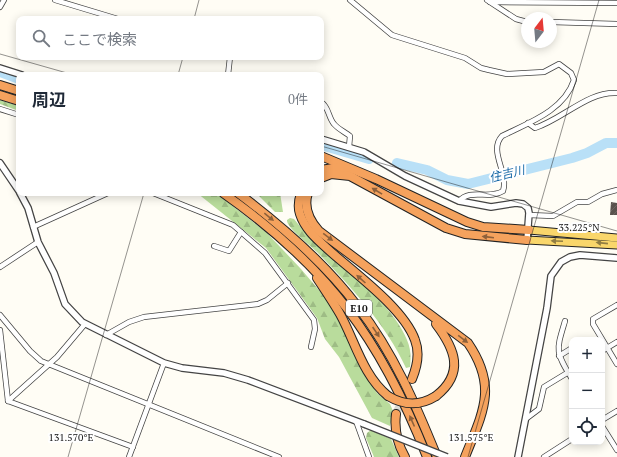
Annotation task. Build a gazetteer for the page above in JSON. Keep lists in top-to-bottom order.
{
  "streets": {
    "highway": ["E10"]
  },
  "water": ["住吉川"],
  "north": "top",
  "page": {
    "search": "ここで検索",
    "heading": ["周辺", "0件"],
    "map_buttons": ["+", "−"]
  },
  "coordinates": ["33.225°N", "131.570°E", "131.575°E"]
}
